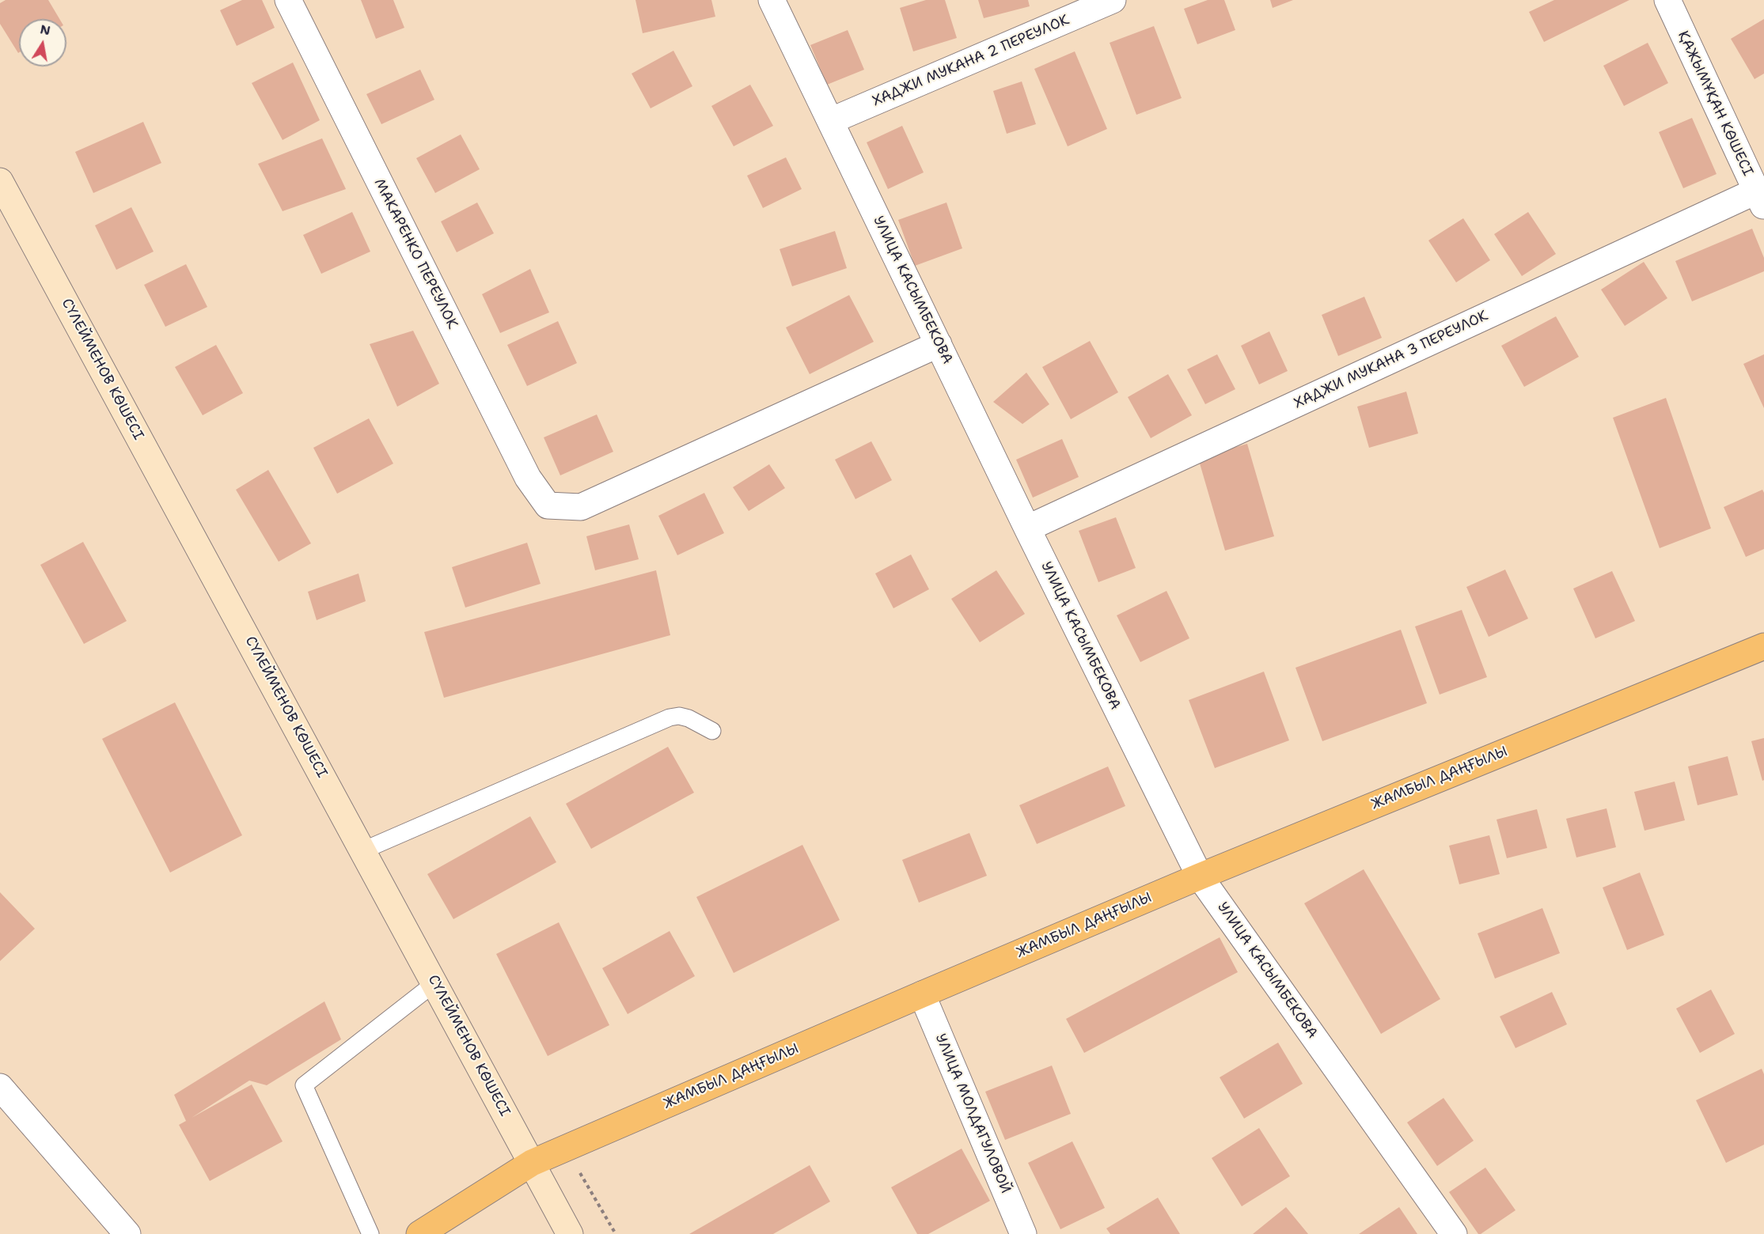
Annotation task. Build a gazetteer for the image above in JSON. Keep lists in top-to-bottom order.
{
  "streets": {
    "main road": ["СҮЛЕЙМЕНОВ КӨШЕСІ", "ЖАМБЫЛ ДАҢҒЫЛЫ"],
    "street": [
      "ХАДЖИ МУКАНА 2 ПЕРЕУЛОК",
      "ҚАЖЫМҰҚАН КӨШЕСІ",
      "МАКАРЕНКО ПЕРЕУЛОК",
      "УЛИЦА КАСЫМБЕКОВА",
      "ХАДЖИ МУКАНА 3 ПЕРЕУЛОК",
      "УЛИЦА МОЛДАГУЛОВОЙ"
    ]
  },
  "crossings": [
    ["ХАДЖИ МУКАНА 2 ПЕРЕУЛОК", "УЛИЦА КАСЫМБЕКОВА"],
    ["ҚАЖЫМҰҚАН КӨШЕСІ", "ХАДЖИ МУКАНА 3 ПЕРЕУЛОК"],
    ["МАКАРЕНКО ПЕРЕУЛОК", "УЛИЦА КАСЫМБЕКОВА"],
    ["УЛИЦА КАСЫМБЕКОВА", "ХАДЖИ МУКАНА 3 ПЕРЕУЛОК"],
    ["УЛИЦА КАСЫМБЕКОВА", "ЖАМБЫЛ ДАҢҒЫЛЫ"],
    ["СҮЛЕЙМЕНОВ КӨШЕСІ", "ЖАМБЫЛ ДАҢҒЫЛЫ"],
    ["ЖАМБЫЛ ДАҢҒЫЛЫ", "УЛИЦА МОЛДАГУЛОВОЙ"]
  ],
  "north": "top"
}
